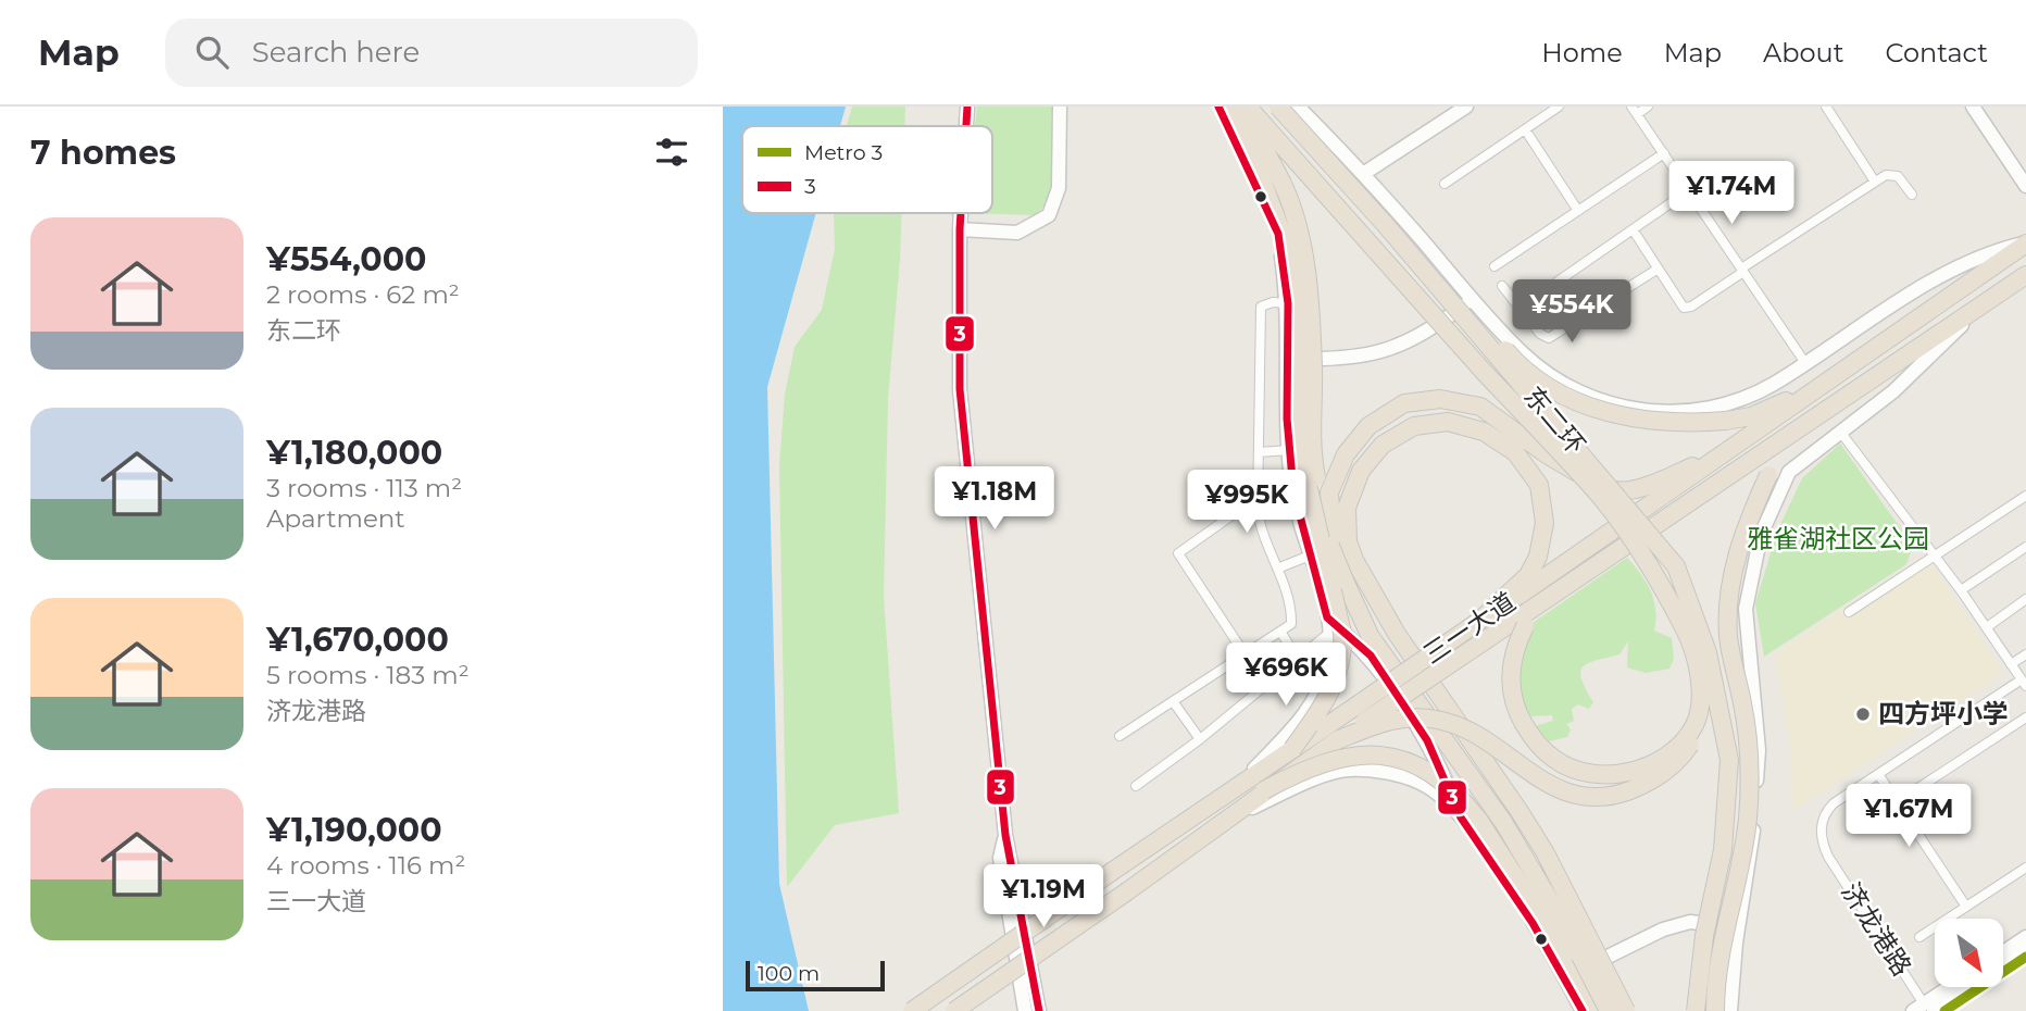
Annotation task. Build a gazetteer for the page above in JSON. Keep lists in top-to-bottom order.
{
  "streets": {
    "highway": ["东二环", "三一大道"],
    "street": ["济龙港路"]
  },
  "parks": ["雅雀湖社区公园"],
  "places": ["四方坪小学"],
  "lines": ["transit line 3", "metro line 3"],
  "legend": ["Metro 3", "3"],
  "scale_bar": "100 m",
  "north": "bottom right",
  "page": {
    "header": "Map",
    "search": "Search here",
    "nav": [
      "Home",
      "Map",
      "About",
      "Contact"
    ],
    "heading": "7 homes",
    "price": [
      "¥1.74M",
      "¥554K",
      "¥1.18M",
      "¥995K",
      "¥696K",
      "¥1.67M",
      "¥1.19M"
    ],
    "list": [
      {
        "name": "¥554,000",
        "note": "2 rooms · 62 m² · 东二环"
      },
      {
        "name": "¥1,180,000",
        "note": "3 rooms · 113 m² · Apartment"
      },
      {
        "name": "¥1,670,000",
        "note": "5 rooms · 183 m² · 济龙港路"
      },
      {
        "name": "¥1,190,000",
        "note": "4 rooms · 116 m² · 三一大道"
      }
    ],
    "scale": "100 m"
  }
}
